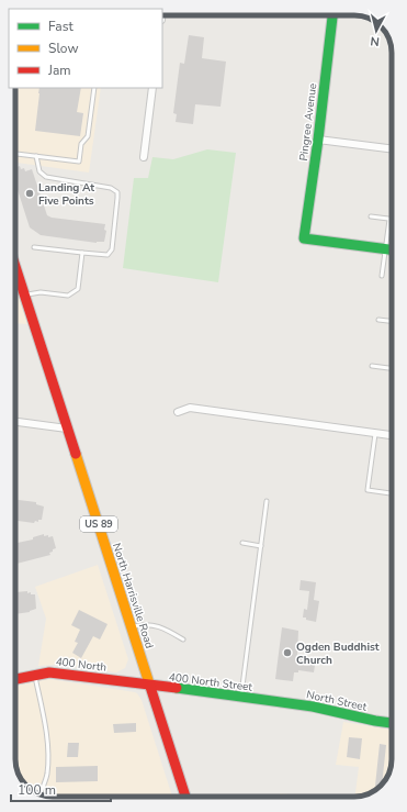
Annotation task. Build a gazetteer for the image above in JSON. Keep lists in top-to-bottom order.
{
  "streets": {
    "street": [
      "Pingree Avenue",
      "US 89",
      "North Harrisville Road",
      "400 North",
      "400 North Street",
      "North Street"
    ]
  },
  "crossings": [
    ["North Harrisville Road", "400 North"],
    ["North Harrisville Road", "400 North Street"],
    ["400 North", "400 North Street"],
    ["400 North Street", "North Street"]
  ],
  "places": ["Landing At Five Points", "Ogden Buddhist Church"],
  "legend": ["Fast", "Slow", "Jam"],
  "scale_bar": "100 m",
  "north": "bottom"
}
